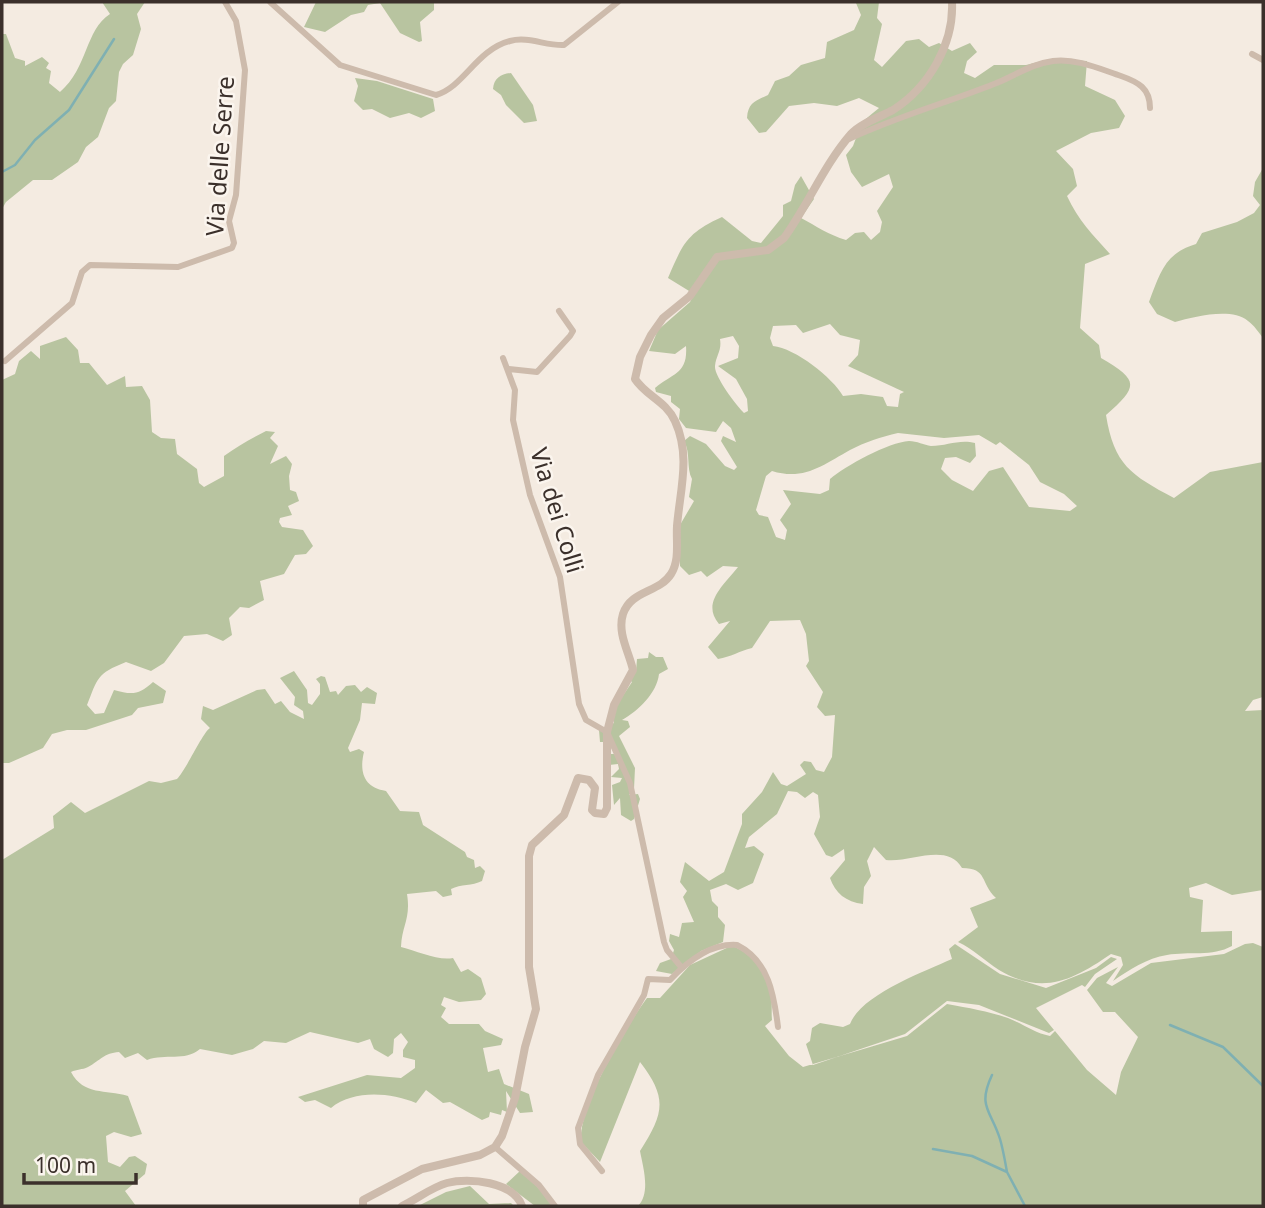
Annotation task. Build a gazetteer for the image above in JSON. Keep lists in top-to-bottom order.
{
  "streets": {
    "street": ["Via delle Serre", "Via dei Colli"]
  },
  "scale_bar": "100 m"
}
